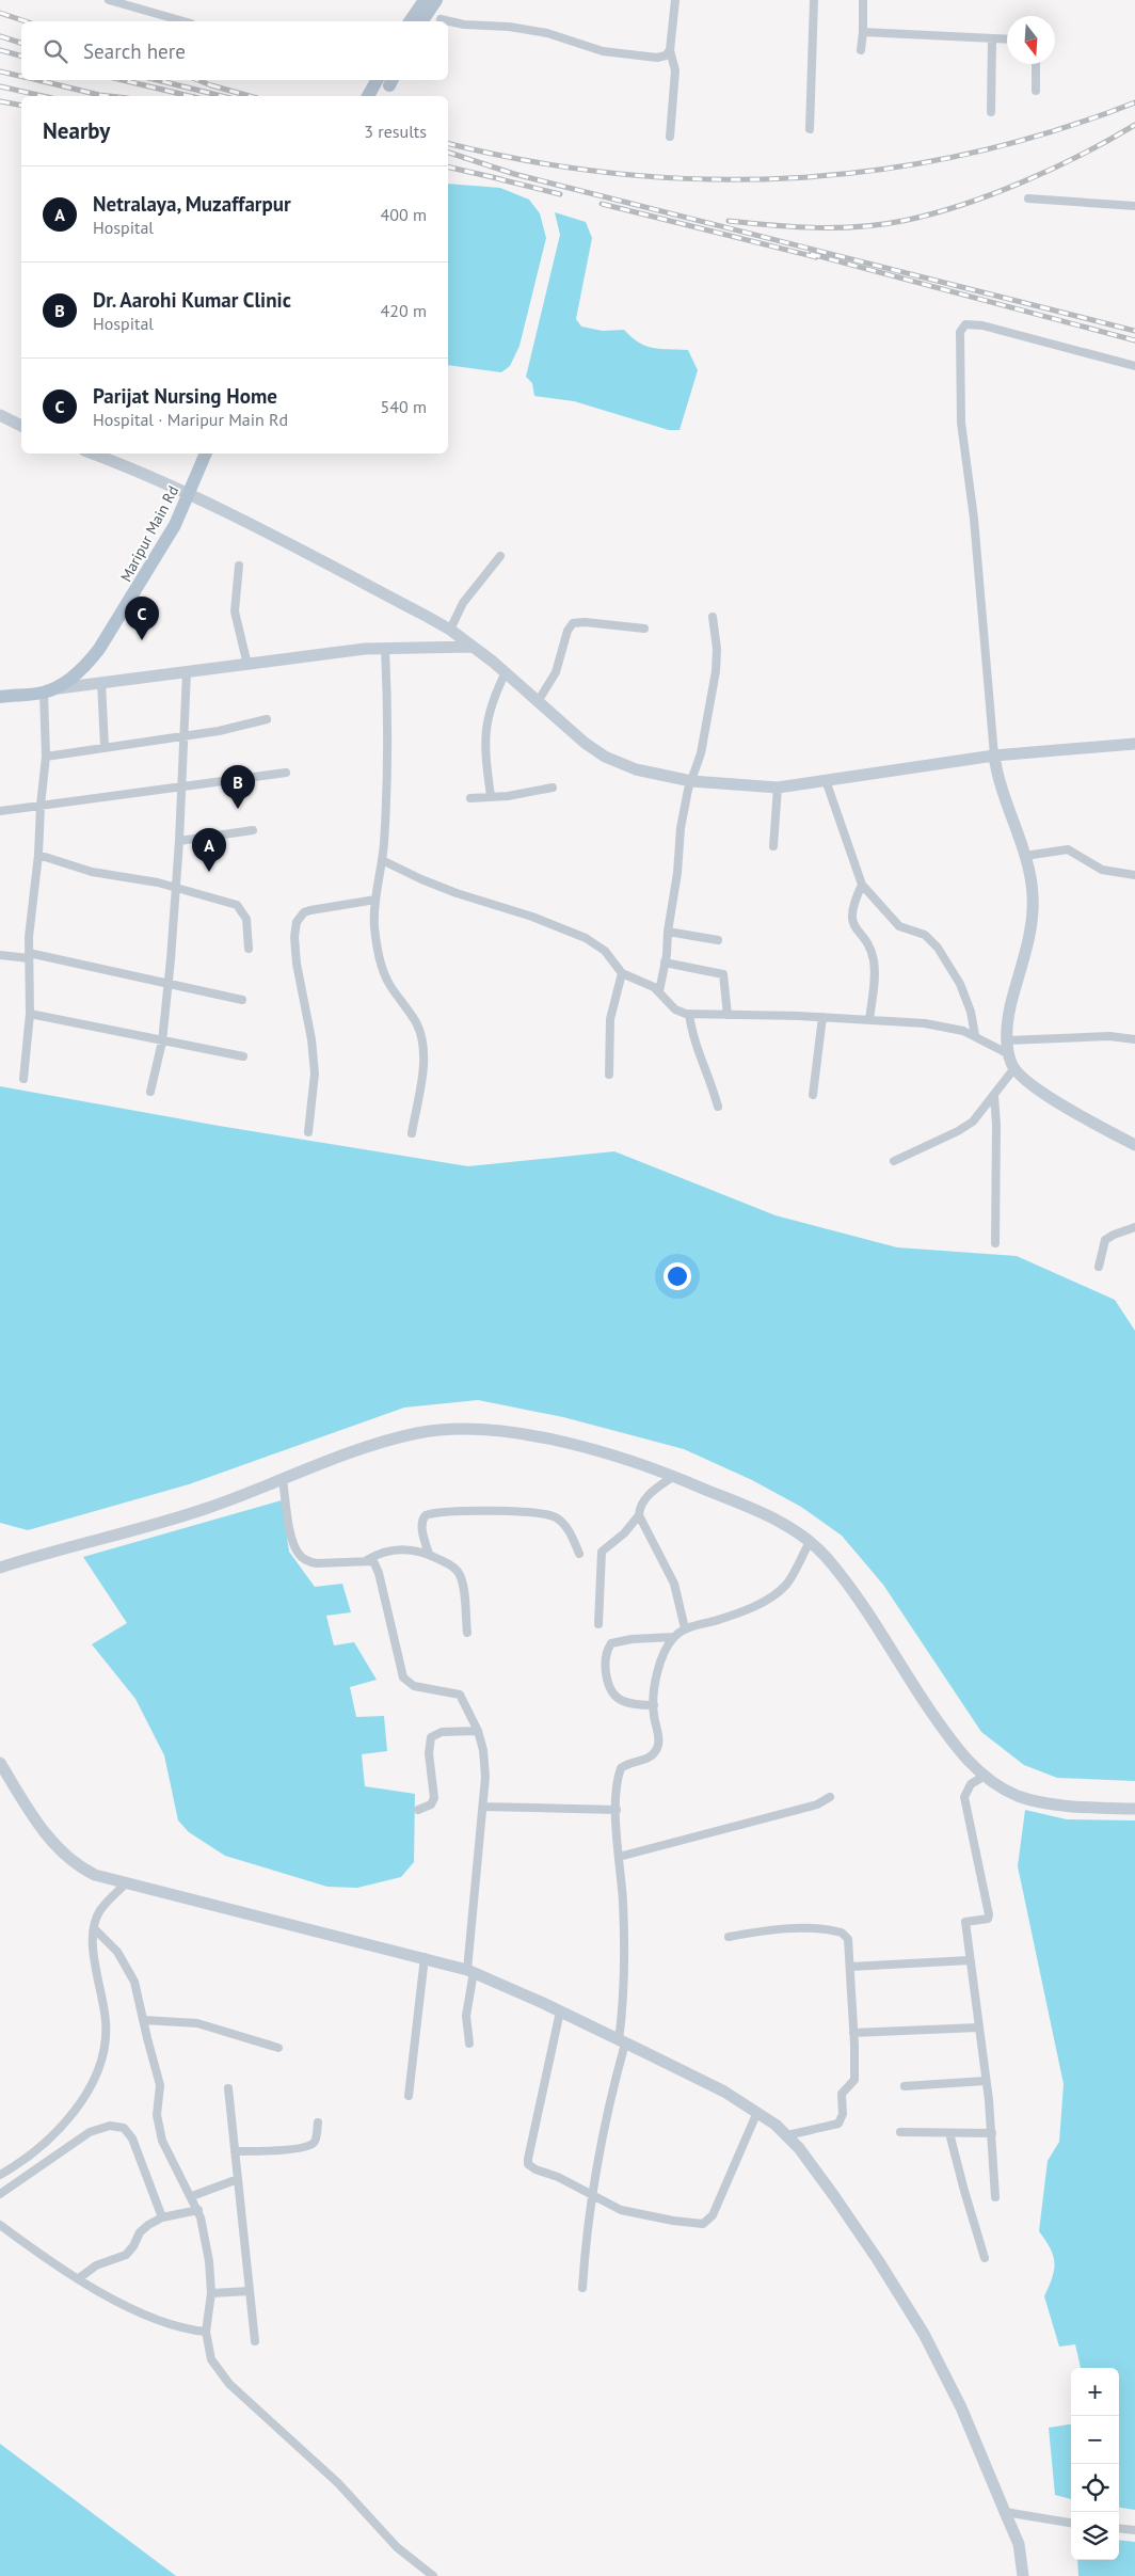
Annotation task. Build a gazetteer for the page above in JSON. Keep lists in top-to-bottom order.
{
  "streets": {
    "main road": ["Maripur Main Rd"]
  },
  "north": "bottom",
  "page": {
    "search": "Search here",
    "heading": ["Nearby", "3 results"],
    "list": [
      {
        "mark": "A",
        "name": "Netralaya, Muzaffarpur",
        "note": "Hospital",
        "value": "400 m"
      },
      {
        "mark": "B",
        "name": "Dr. Aarohi Kumar Clinic",
        "note": "Hospital",
        "value": "420 m"
      },
      {
        "mark": "C",
        "name": "Parijat Nursing Home",
        "note": "Hospital · Maripur Main Rd",
        "value": "540 m"
      }
    ],
    "pins": ["C", "B", "A"],
    "map_buttons": ["+", "−"]
  }
}
